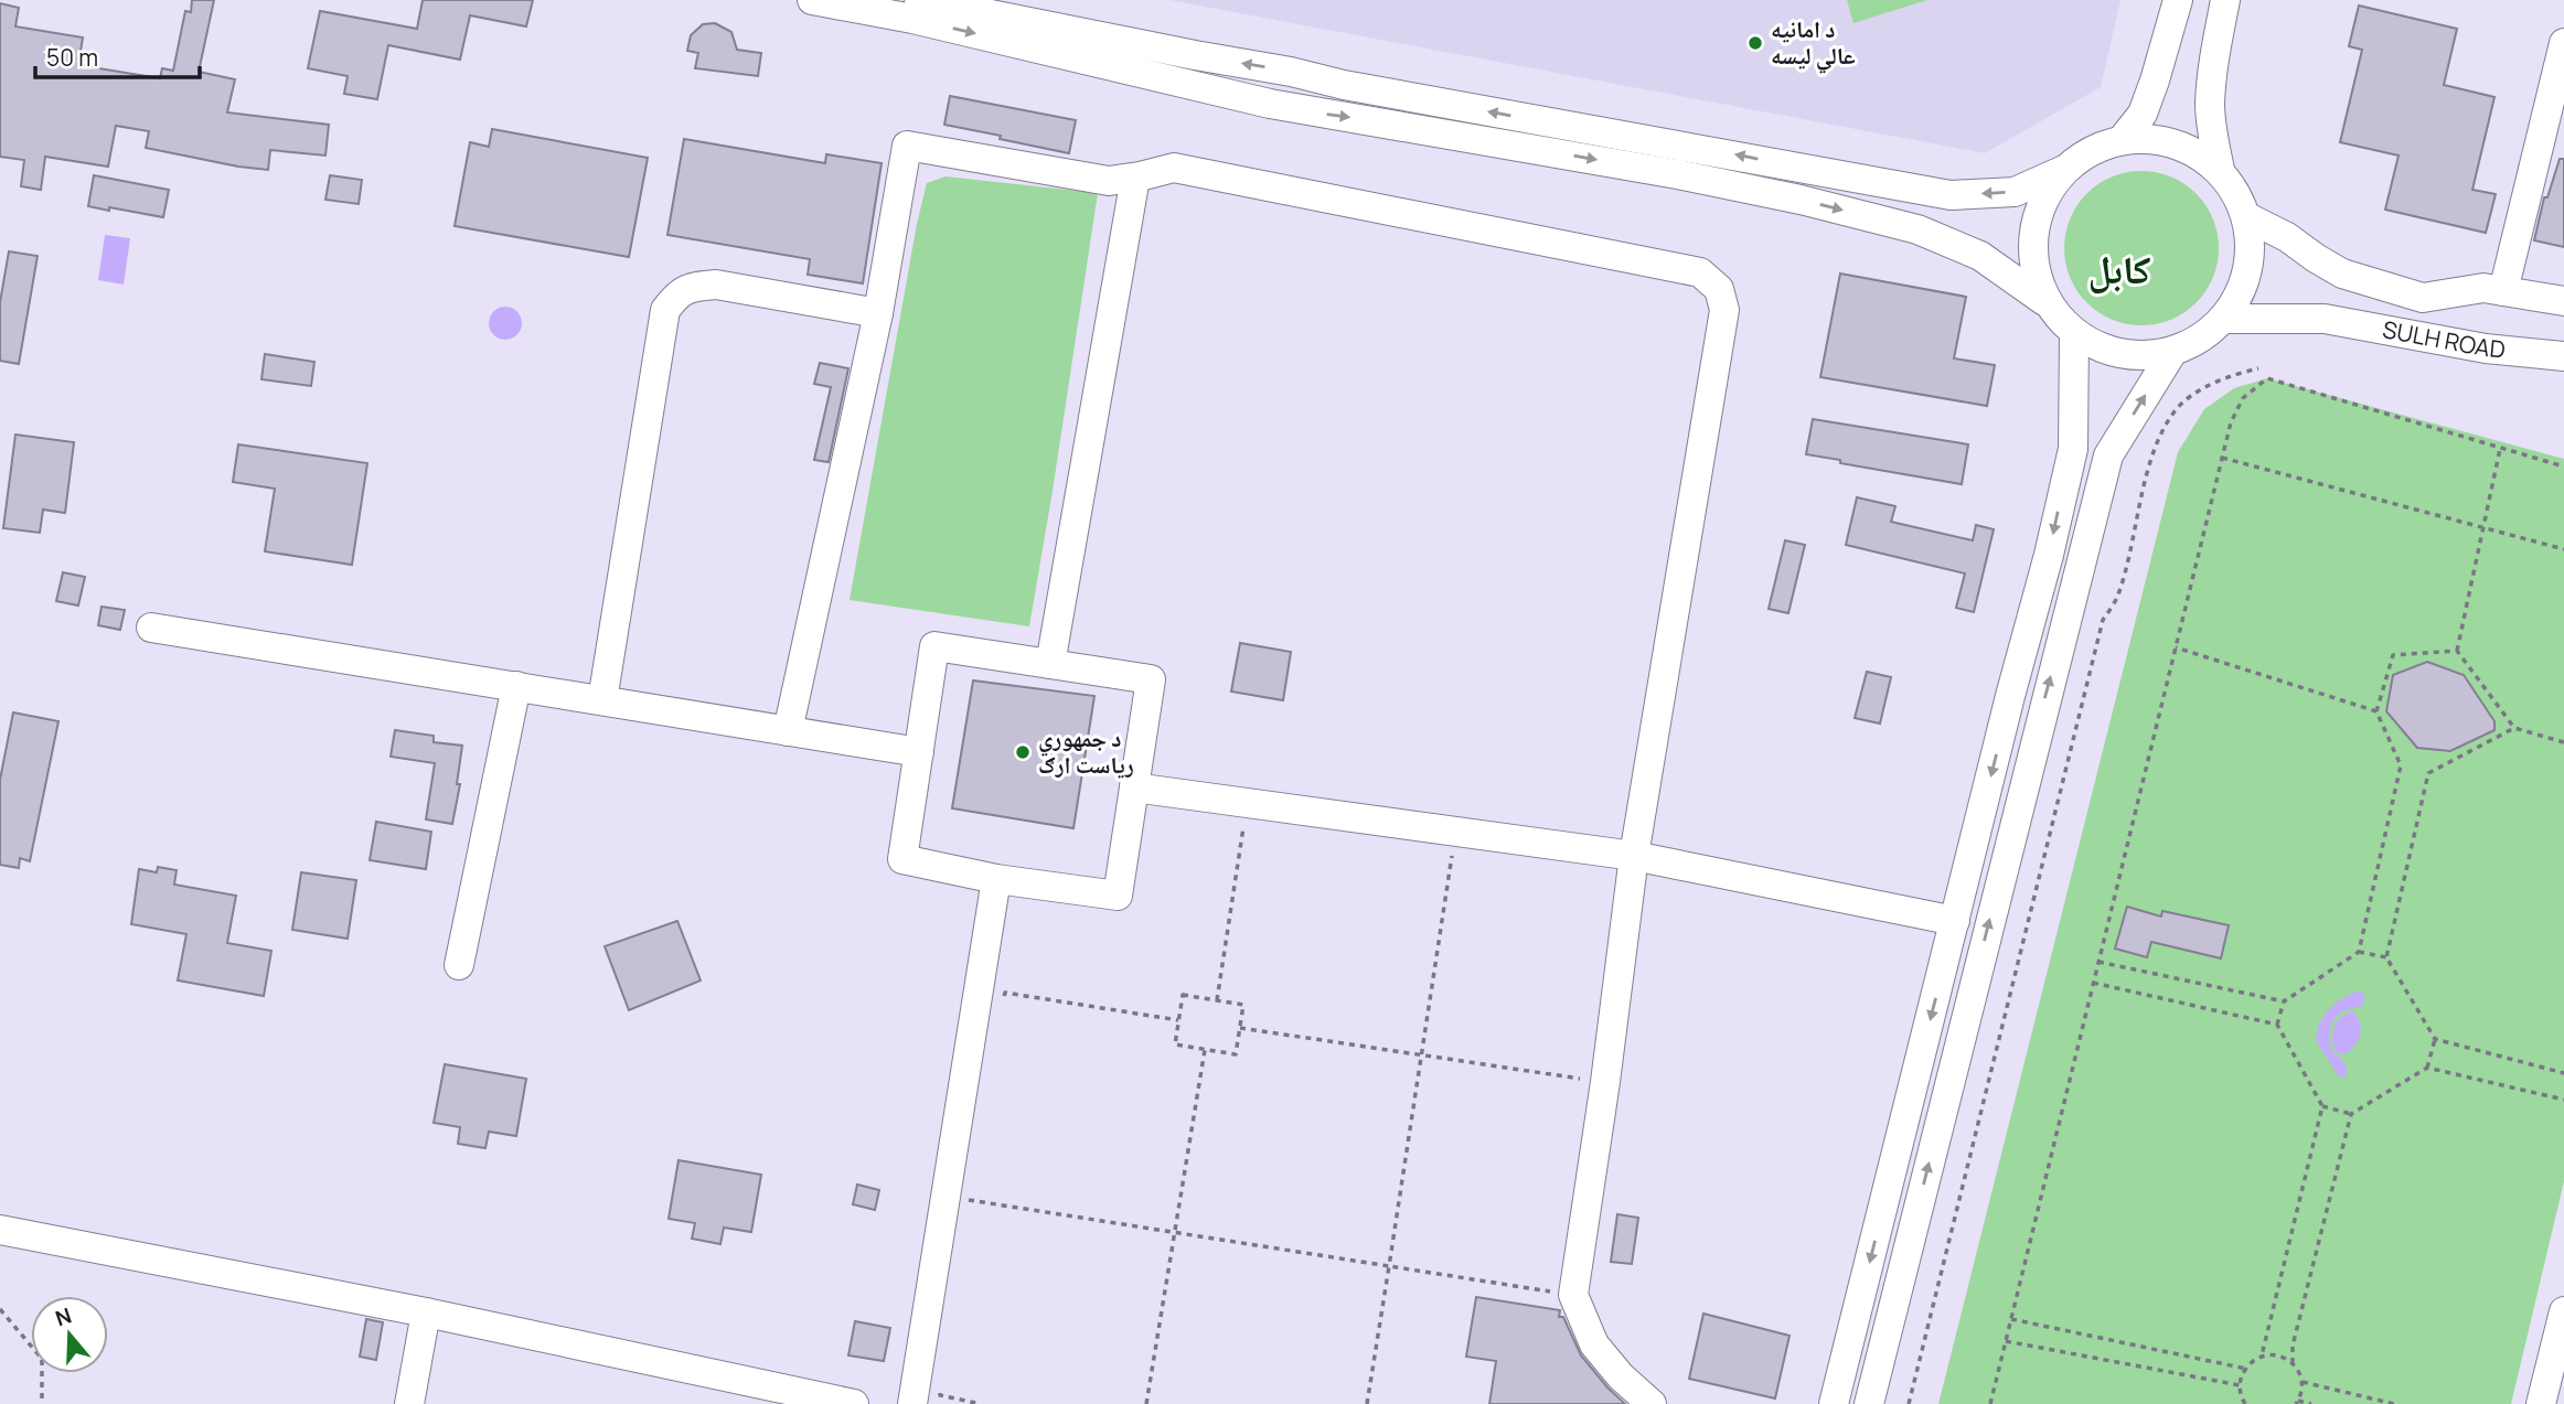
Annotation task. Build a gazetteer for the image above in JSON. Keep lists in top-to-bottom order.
{
  "streets": {
    "street": ["SULH ROAD"]
  },
  "districts": ["کابل"],
  "places": ["د امانیه عالي لیسه", "د جمهوري ریاست ارګ"],
  "scale_bar": "50 m",
  "north": "top"
}
